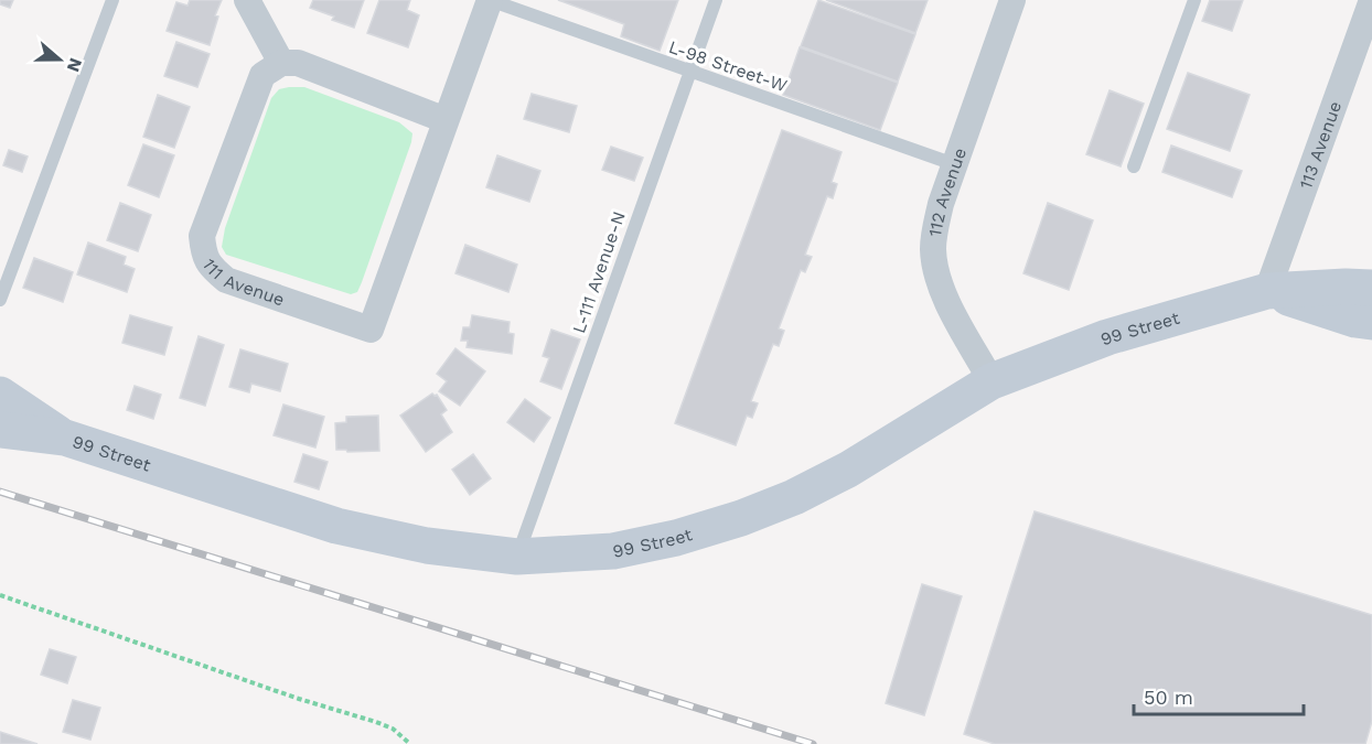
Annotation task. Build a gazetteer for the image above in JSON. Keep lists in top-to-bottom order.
{
  "streets": {
    "main road": ["99 Street"],
    "street": ["113 Avenue", "112 Avenue", "111 Avenue"],
    "lane": ["L-98 Street-W", "L-111 Avenue-N"]
  },
  "crossings": [
    ["L-98 Street-W", "112 Avenue"],
    ["L-98 Street-W", "L-111 Avenue-N"],
    ["L-98 Street-W", "111 Avenue"],
    ["113 Avenue", "99 Street"],
    ["112 Avenue", "99 Street"],
    ["L-111 Avenue-N", "99 Street"]
  ],
  "scale_bar": "50 m",
  "north": "right"
}
